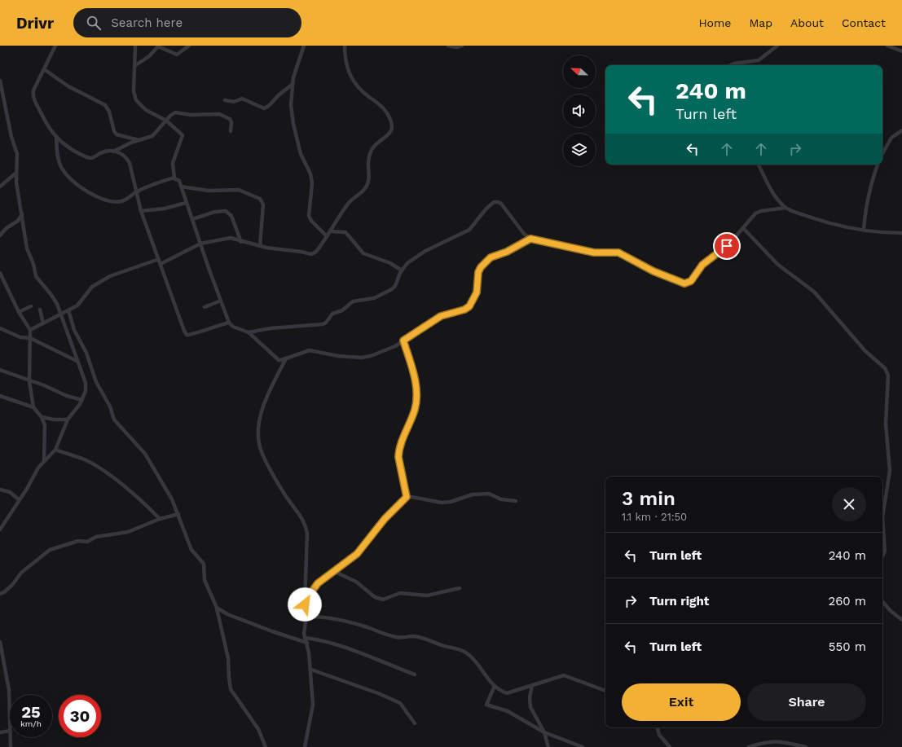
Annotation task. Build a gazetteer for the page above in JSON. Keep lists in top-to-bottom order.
{
  "north": "left",
  "page": {
    "header": "Drivr",
    "search": "Search here",
    "nav": [
      "Home",
      "Map",
      "About",
      "Contact"
    ],
    "turn": ["240 m", "Turn left"],
    "heading": ["3 min", "1.1 km · 21:50"],
    "list": [
      {
        "name": "Turn left",
        "value": "240 m"
      },
      {
        "name": "Turn right",
        "value": "260 m"
      },
      {
        "name": "Turn left",
        "value": "550 m"
      }
    ],
    "buttons": ["Exit", "Share"],
    "speed": "25 km/h",
    "limit": "30"
  }
}
